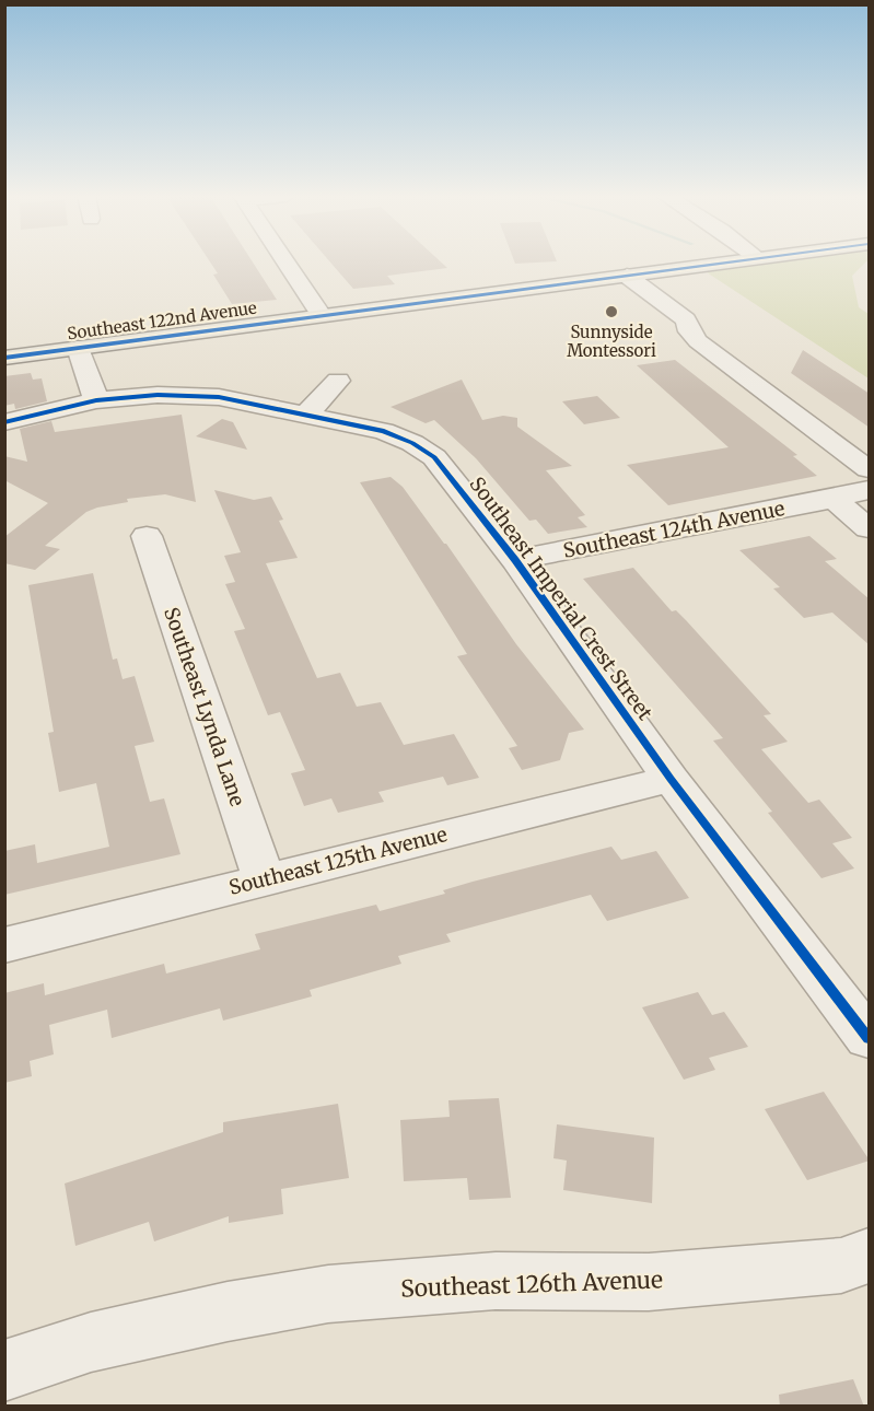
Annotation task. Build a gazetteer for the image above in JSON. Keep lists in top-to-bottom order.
{
  "streets": {
    "main road": ["Southeast 122nd Avenue"],
    "street": [
      "Southeast 124th Avenue",
      "Southeast Imperial Crest Street",
      "Southeast Lynda Lane",
      "Southeast 125th Avenue",
      "Southeast 126th Avenue"
    ]
  },
  "crossings": [
    ["Southeast 124th Avenue", "Southeast Imperial Crest Street"],
    ["Southeast Imperial Crest Street", "Southeast 125th Avenue"],
    ["Southeast Lynda Lane", "Southeast 125th Avenue"]
  ],
  "places": ["Sunnyside Montessori"]
}
